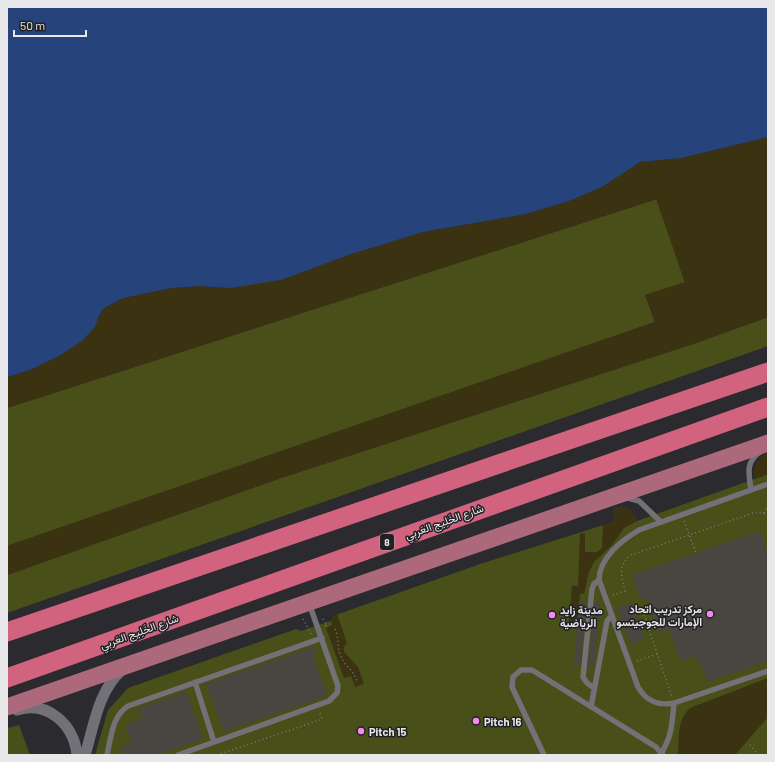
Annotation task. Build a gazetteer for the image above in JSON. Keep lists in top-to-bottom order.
{
  "streets": {
    "highway": ["شارع الخَلِيج العَربِي", "8"]
  },
  "places": [
    "مركز تدريب اتحاد الإمارات للجوجيتسو",
    "مدينة زايد الرياضية",
    "Pitch 16",
    "Pitch 15"
  ],
  "scale_bar": "50 m"
}
